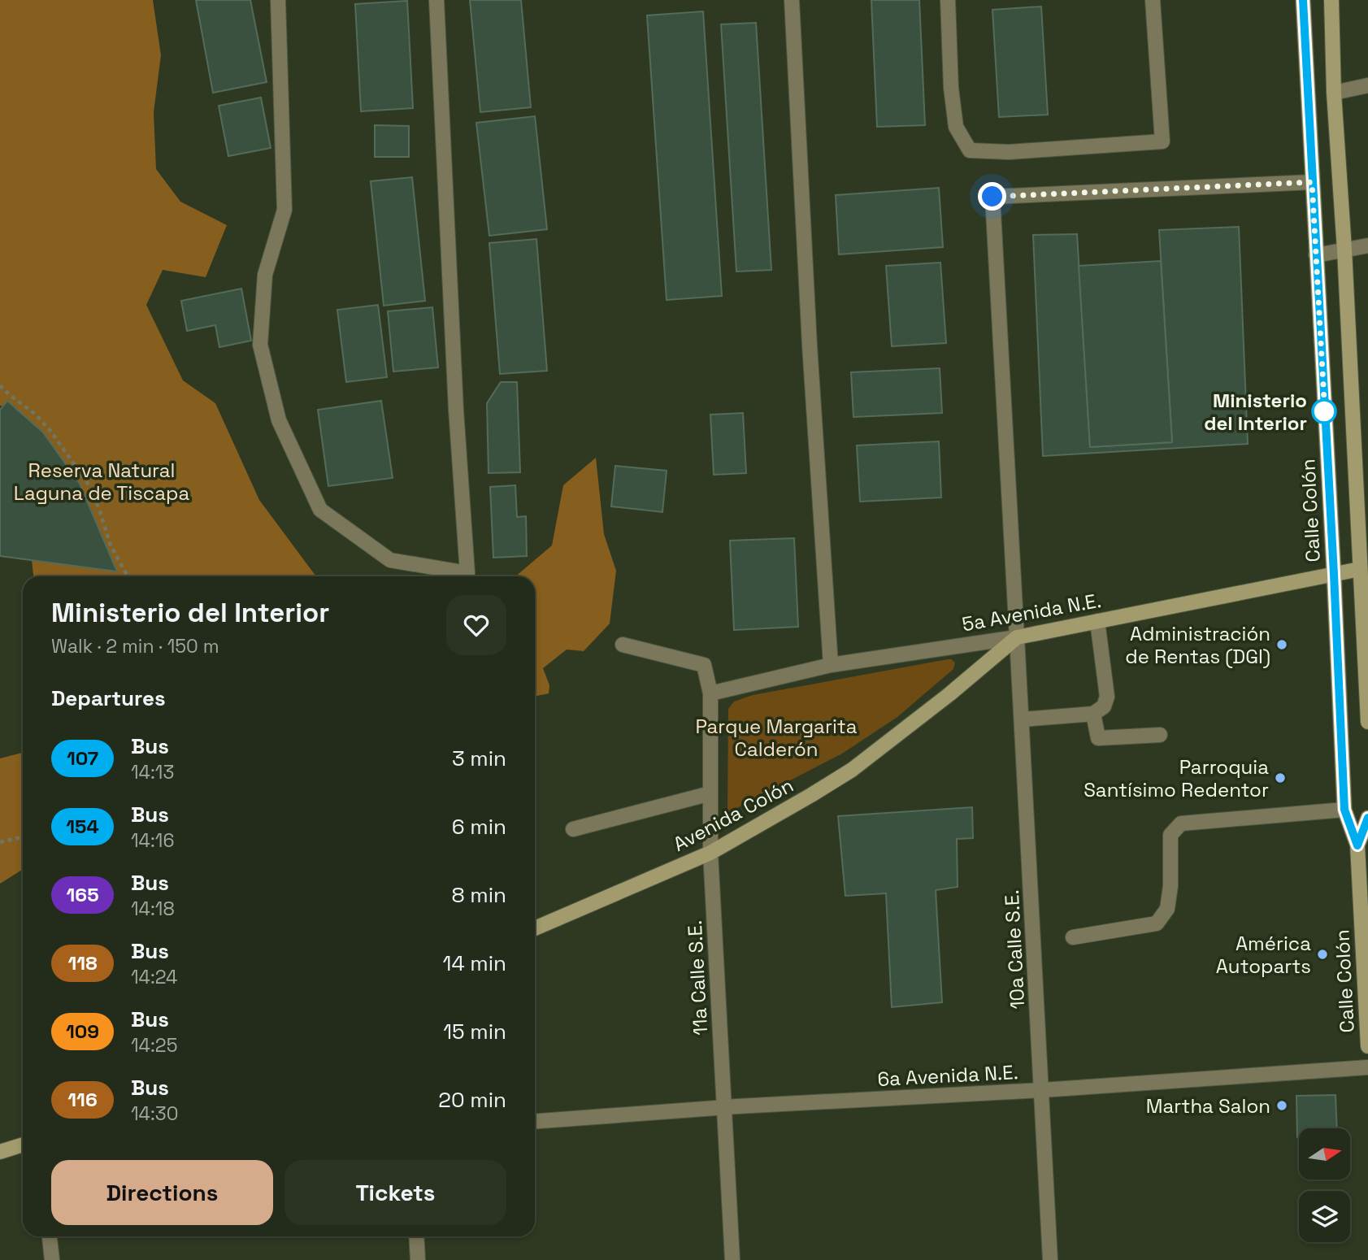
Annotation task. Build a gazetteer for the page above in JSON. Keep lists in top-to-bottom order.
{
  "streets": {
    "main road": ["Calle Colón", "5a Avenida N.E.", "Avenida Colón"],
    "street": ["10a Calle S.E.", "11a Calle S.E.", "6a Avenida N.E."]
  },
  "crossings": [
    ["Calle Colón", "5a Avenida N.E."],
    ["Calle Colón", "10a Calle S.E."],
    ["5a Avenida N.E.", "Avenida Colón"],
    ["5a Avenida N.E.", "10a Calle S.E."],
    ["5a Avenida N.E.", "11a Calle S.E."],
    ["Avenida Colón", "10a Calle S.E."],
    ["Avenida Colón", "11a Calle S.E."],
    ["10a Calle S.E.", "6a Avenida N.E."],
    ["11a Calle S.E.", "6a Avenida N.E."]
  ],
  "parks": ["Reserva Natural Laguna de Tiscapa", "Parque Margarita Calderón"],
  "places": [
    "Ministerio del Interior",
    "Administración de Rentas (DGI)",
    "Parroquia Santísimo Redentor",
    "América Autoparts",
    "Martha Salon"
  ],
  "lines": ["bus line 107"],
  "north": "right",
  "page": {
    "heading": [
      ["Ministerio del Interior", "Walk · 2 min · 150 m"],
      "Departures"
    ],
    "list": [
      {
        "mark": "107",
        "name": "Bus",
        "note": "14:13",
        "value": "3 min"
      },
      {
        "mark": "154",
        "name": "Bus",
        "note": "14:16",
        "value": "6 min"
      },
      {
        "mark": "165",
        "name": "Bus",
        "note": "14:18",
        "value": "8 min"
      },
      {
        "mark": "118",
        "name": "Bus",
        "note": "14:24",
        "value": "14 min"
      },
      {
        "mark": "109",
        "name": "Bus",
        "note": "14:25",
        "value": "15 min"
      },
      {
        "mark": "116",
        "name": "Bus",
        "note": "14:30",
        "value": "20 min"
      }
    ],
    "buttons": ["Directions", "Tickets"]
  }
}
